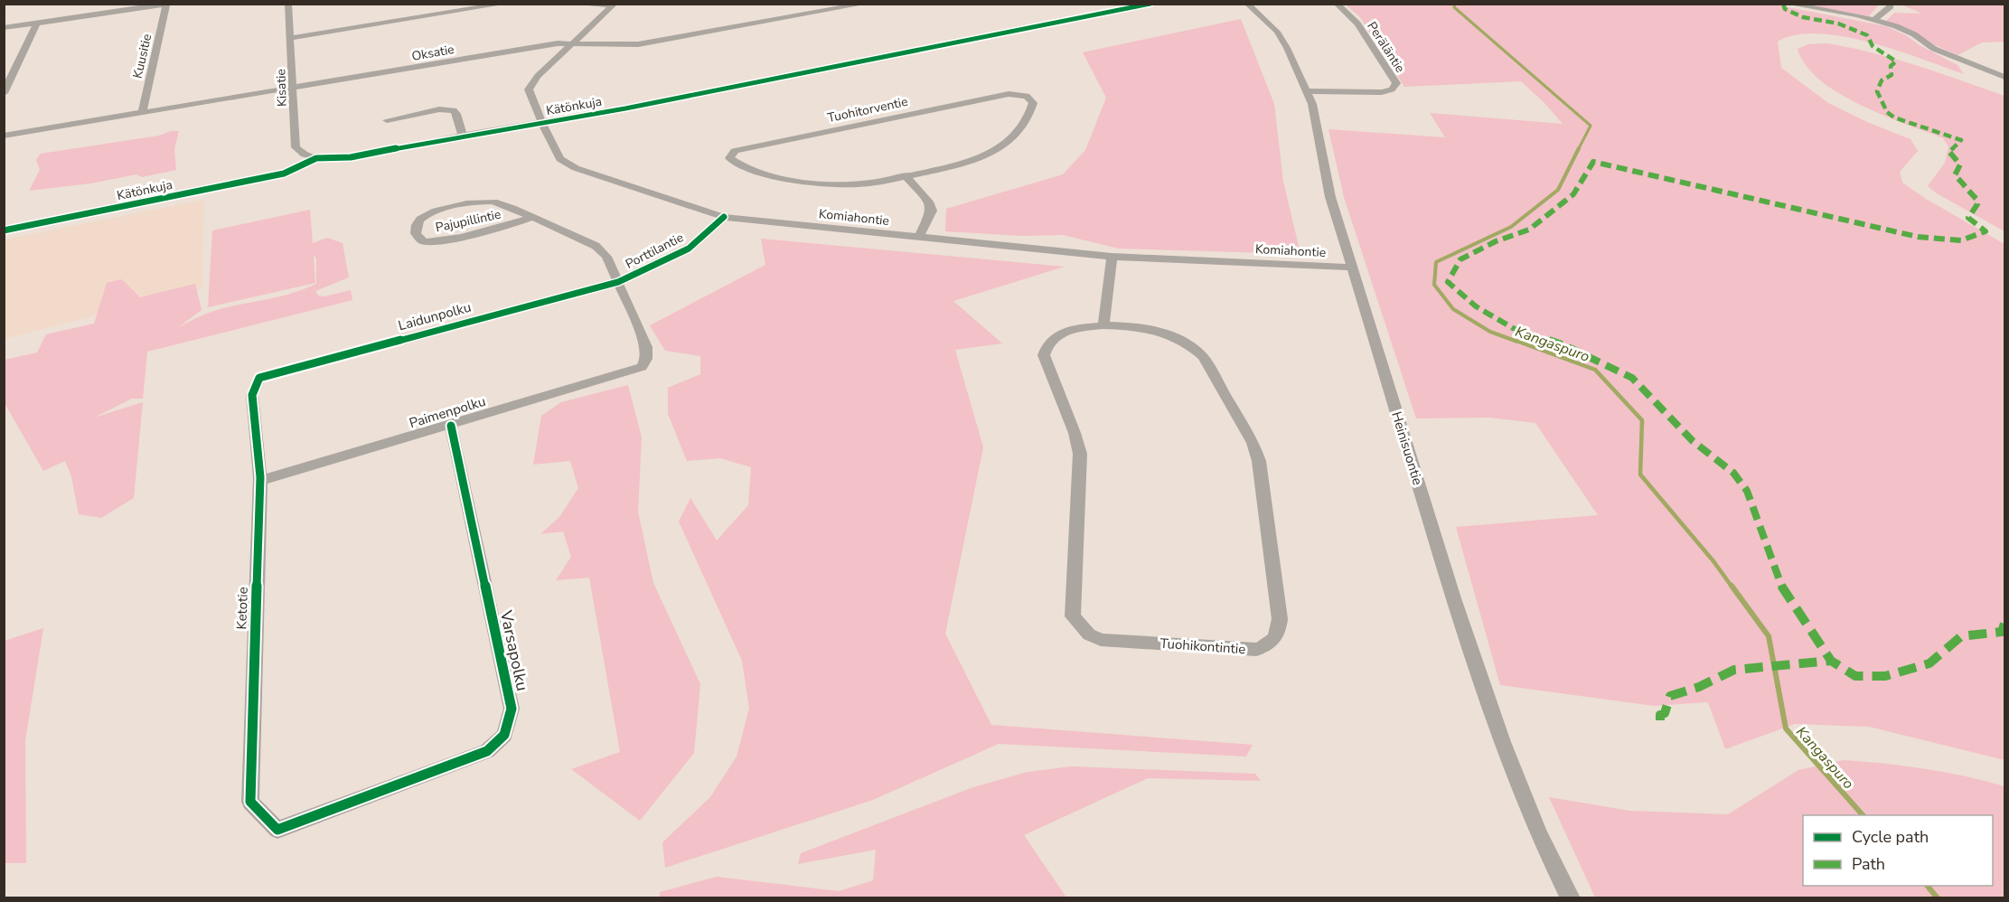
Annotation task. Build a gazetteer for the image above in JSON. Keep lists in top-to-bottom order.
{
  "streets": {
    "street": [
      "Peräläntie",
      "Oksatie",
      "Kuusitie",
      "Kisatie",
      "Kätönkuja",
      "Tuohitorventie",
      "Komiahontie",
      "Pajupillintie",
      "Porttilantie",
      "Laidunpolku",
      "Paimenpolku",
      "Heinisuontie",
      "Ketotie",
      "Tuohikontintie",
      "Varsapolku"
    ]
  },
  "crossings": [
    ["Peräläntie", "Heinisuontie"],
    ["Oksatie", "Kuusitie"],
    ["Oksatie", "Kisatie"],
    ["Oksatie", "Komiahontie"],
    ["Kisatie", "Kätönkuja"],
    ["Kätönkuja", "Komiahontie"],
    ["Komiahontie", "Porttilantie"],
    ["Komiahontie", "Heinisuontie"],
    ["Pajupillintie", "Porttilantie"],
    ["Pajupillintie", "Laidunpolku"],
    ["Pajupillintie", "Paimenpolku"],
    ["Porttilantie", "Laidunpolku"],
    ["Laidunpolku", "Ketotie"],
    ["Paimenpolku", "Ketotie"],
    ["Paimenpolku", "Varsapolku"],
    ["Ketotie", "Varsapolku"]
  ],
  "water": ["Kangaspuro"],
  "legend": ["Cycle path", "Path"]
}
